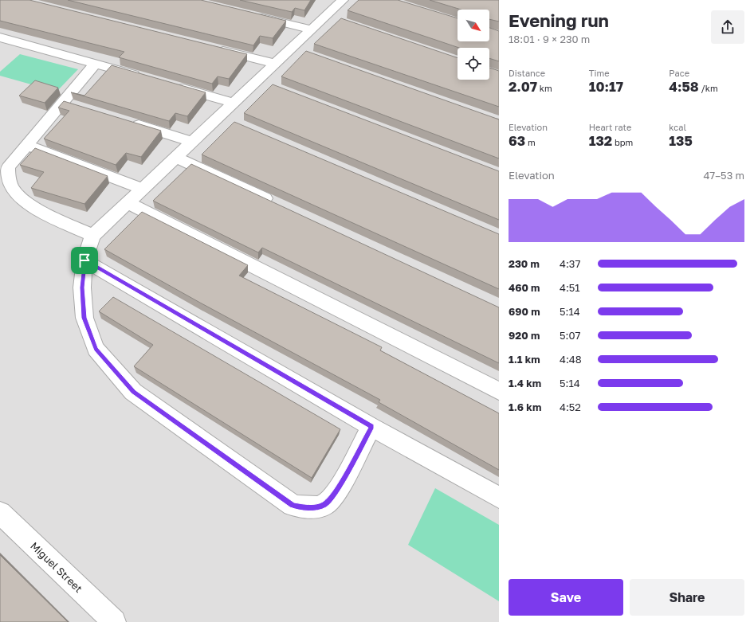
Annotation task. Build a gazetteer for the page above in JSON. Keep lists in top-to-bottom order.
{
  "streets": {
    "street": ["Miguel Street"]
  },
  "north": "bottom right",
  "page": {
    "heading": ["Evening run", "18:01 · 9 × 230 m"],
    "stats": [
      ["Distance", "2.07 km"],
      ["Time", "10:17"],
      ["Pace", "4:58 /km"],
      ["Elevation", "63 m"],
      ["Heart rate", "132 bpm"],
      ["kcal", "135"]
    ],
    "chart": ["Elevation", "47–53 m"],
    "list": [
      {
        "name": "230 m",
        "note": "4:37"
      },
      {
        "name": "460 m",
        "note": "4:51"
      },
      {
        "name": "690 m",
        "note": "5:14"
      },
      {
        "name": "920 m",
        "note": "5:07"
      },
      {
        "name": "1.1 km",
        "note": "4:48"
      },
      {
        "name": "1.4 km",
        "note": "5:14"
      },
      {
        "name": "1.6 km",
        "note": "4:52"
      }
    ],
    "buttons": ["Save", "Share"]
  }
}
